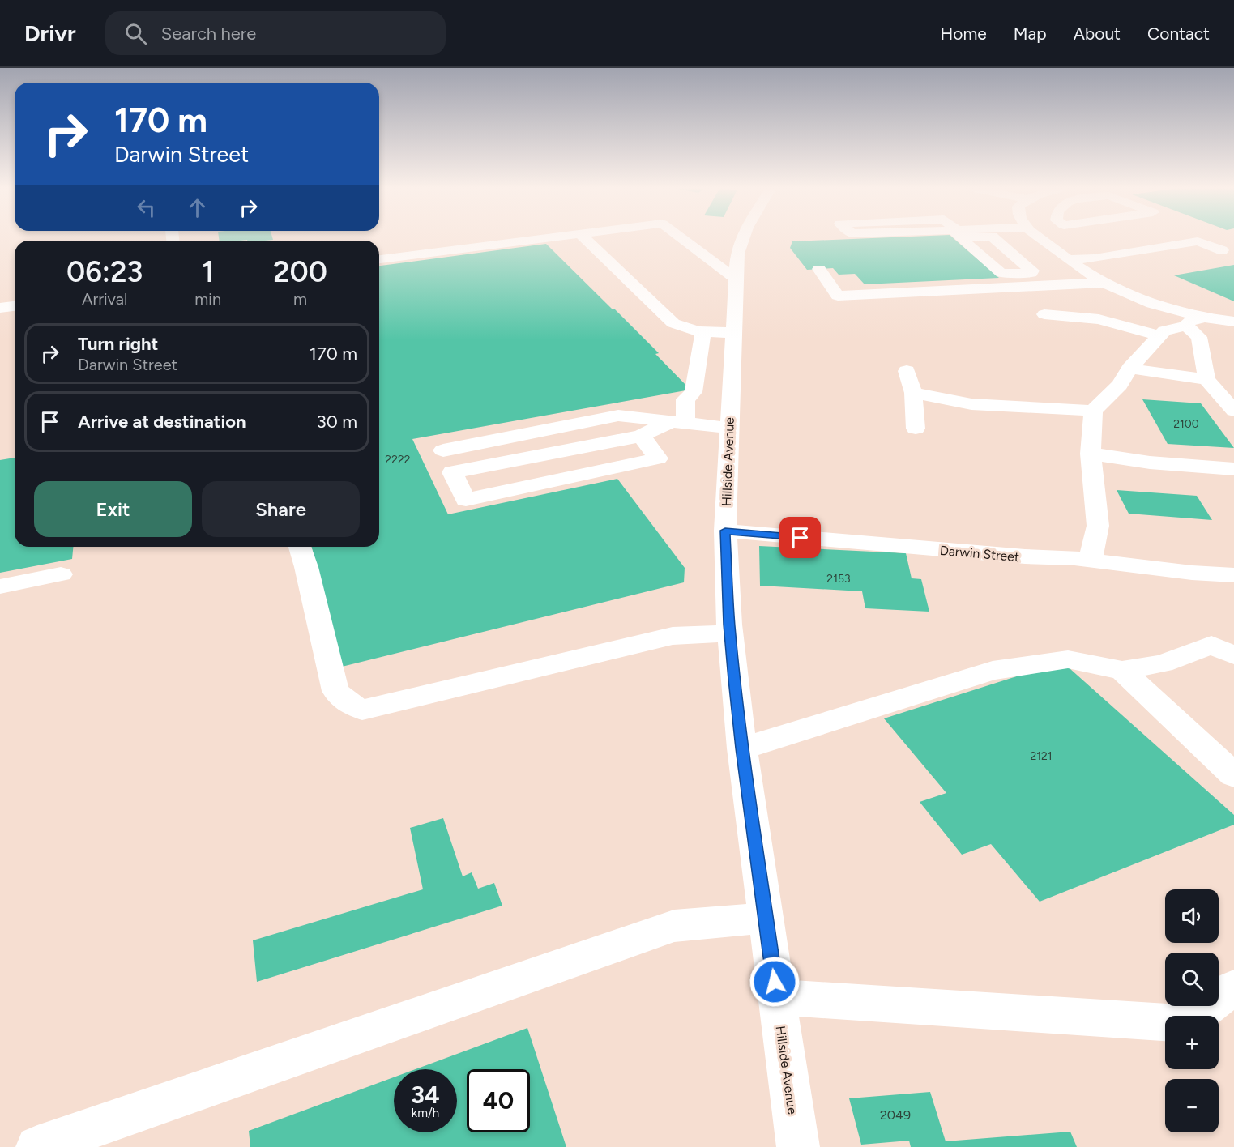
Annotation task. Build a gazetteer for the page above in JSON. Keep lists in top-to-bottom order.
{
  "streets": {
    "street": ["Hillside Avenue", "Darwin Street"]
  },
  "crossings": [
    ["Hillside Avenue", "Darwin Street"]
  ],
  "house_numbers": [
    "2100",
    "2222",
    "2153",
    "2121",
    "2049"
  ],
  "page": {
    "header": "Drivr",
    "search": "Search here",
    "nav": [
      "Home",
      "Map",
      "About",
      "Contact"
    ],
    "turn": ["170 m", "Darwin Street"],
    "eta": [
      "06:23",
      "Arrival",
      "1",
      "min",
      "200",
      "m"
    ],
    "list": [
      {
        "name": "Turn right",
        "note": "Darwin Street",
        "value": "170 m"
      },
      {
        "name": "Arrive at destination",
        "value": "30 m"
      }
    ],
    "buttons": ["Exit", "Share"],
    "map_buttons": ["+", "−"],
    "speed": "34 km/h",
    "limit": "40"
  }
}
